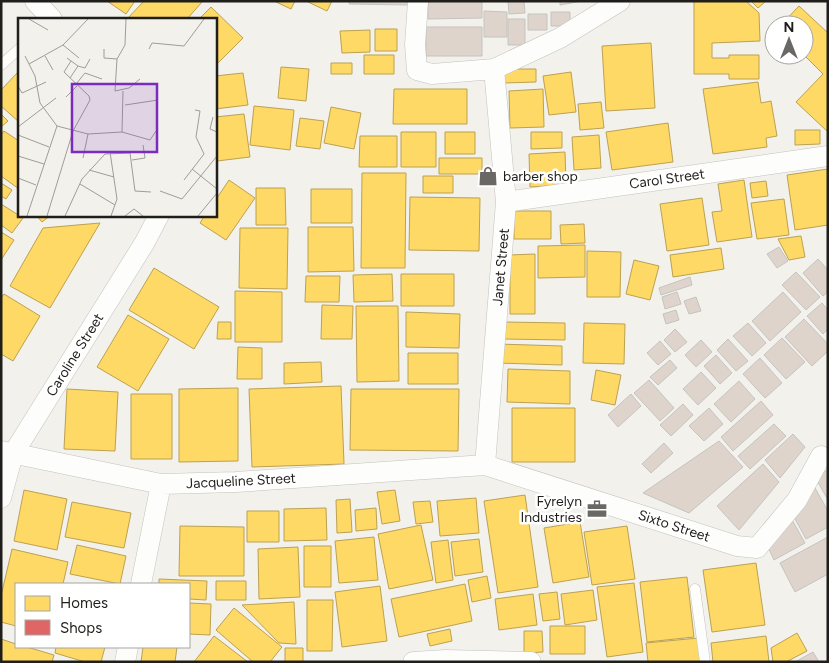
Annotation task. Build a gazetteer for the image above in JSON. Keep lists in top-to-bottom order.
{
  "streets": {
    "street": [
      "Carol Street",
      "Janet Street",
      "Caroline Street",
      "Jacqueline Street",
      "Sixto Street"
    ]
  },
  "crossings": [
    ["Carol Street", "Janet Street"],
    ["Janet Street", "Jacqueline Street"],
    ["Janet Street", "Sixto Street"],
    ["Caroline Street", "Jacqueline Street"],
    ["Jacqueline Street", "Sixto Street"]
  ],
  "places": {
    "shop": ["barber shop"],
    "office": ["Fyrelyn Industries"]
  },
  "legend": ["Homes", "Shops"],
  "north": "top"
}
